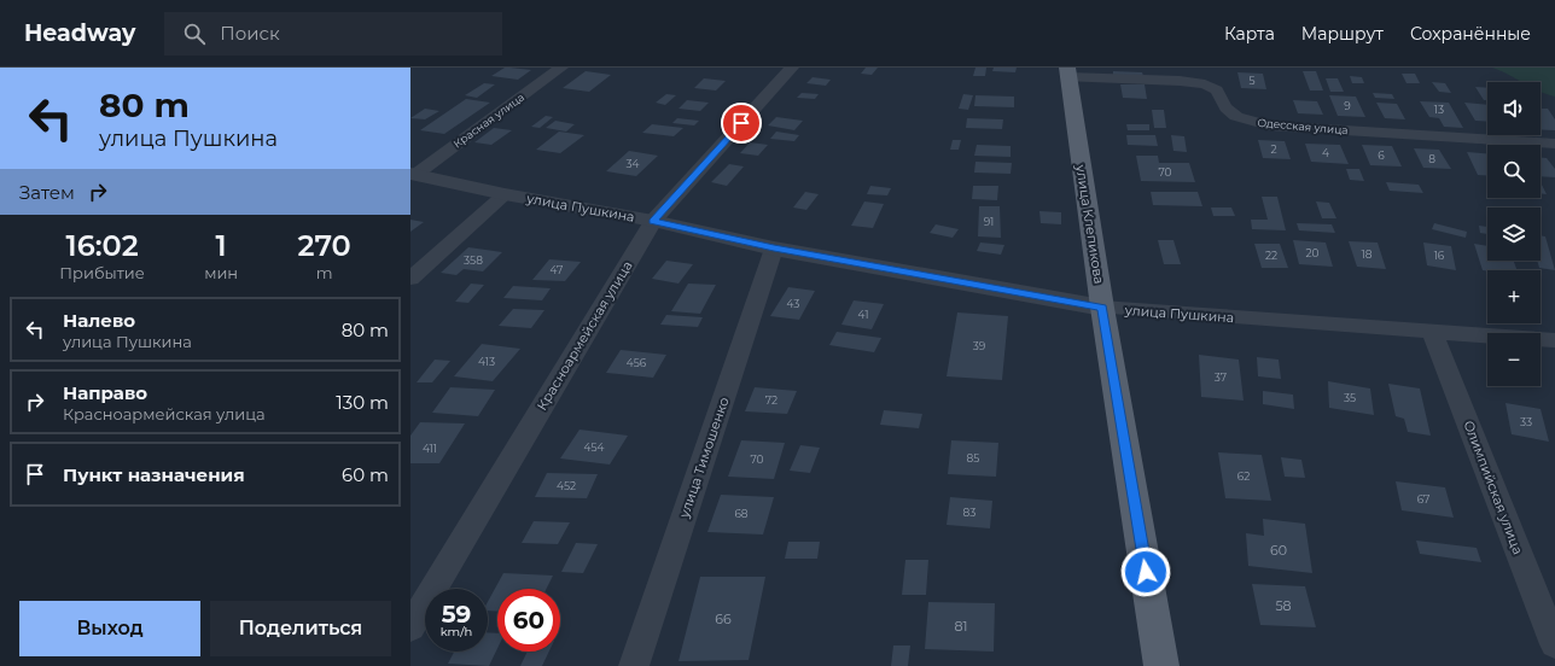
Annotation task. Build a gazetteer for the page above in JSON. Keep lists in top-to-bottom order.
{
  "streets": {
    "main road": ["улица Клепикова"],
    "street": [
      "Красная улица",
      "Одесская улица",
      "улица Пушкина",
      "Красноармейская улица",
      "улица Тимошенко",
      "Олимпийская улица"
    ]
  },
  "crossings": [
    ["Красная улица", "улица Пушкина"],
    ["Одесская улица", "улица Клепикова"],
    ["улица Пушкина", "улица Клепикова"],
    ["улица Пушкина", "Красноармейская улица"],
    ["улица Пушкина", "улица Тимошенко"],
    ["улица Пушкина", "Олимпийская улица"]
  ],
  "house_numbers": [
    "5",
    "9",
    "13",
    "2",
    "4",
    "6",
    "8",
    "34",
    "70",
    "91",
    "20",
    "18",
    "22",
    "16",
    "358",
    "47",
    "43",
    "41",
    "39",
    "413",
    "456",
    "37",
    "35",
    "72",
    "33",
    "454",
    "411",
    "85",
    "70",
    "62",
    "452",
    "67",
    "83",
    "68",
    "60",
    "58",
    "66",
    "81"
  ],
  "page": {
    "header": "Headway",
    "search": "Поиск",
    "nav": ["Карта", "Маршрут", "Сохранённые"],
    "turn": ["80 m", "улица Пушкина"],
    "map_buttons": ["+", "−"],
    "then": "Затем",
    "eta": [
      "16:02",
      "Прибытие",
      "1",
      "мин",
      "270",
      "m"
    ],
    "list": [
      {
        "name": "Налево",
        "note": "улица Пушкина",
        "value": "80 m"
      },
      {
        "name": "Направо",
        "note": "Красноармейская улица",
        "value": "130 m"
      },
      {
        "name": "Пункт назначения",
        "value": "60 m"
      }
    ],
    "speed": "59 km/h",
    "limit": "60",
    "buttons": ["Выход", "Поделиться"]
  }
}
